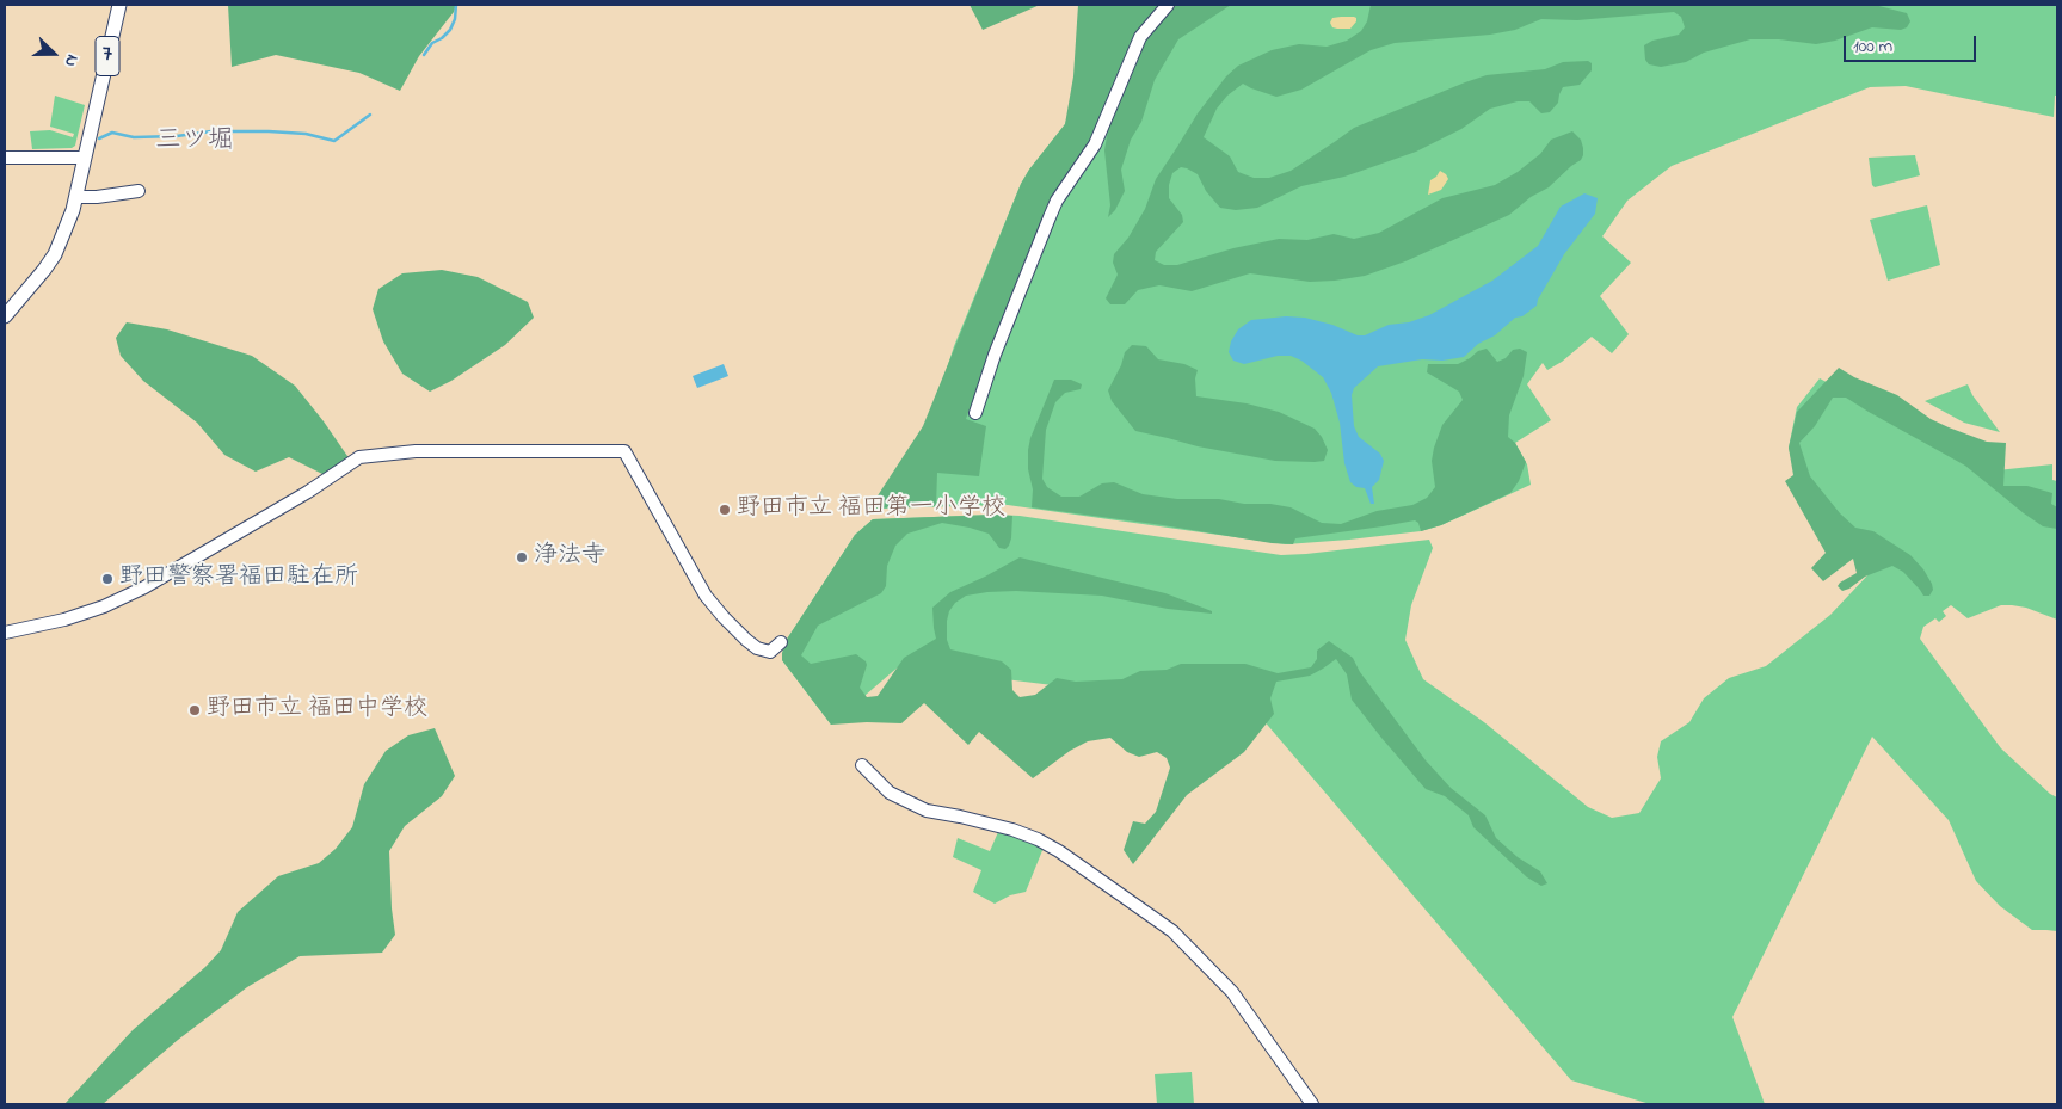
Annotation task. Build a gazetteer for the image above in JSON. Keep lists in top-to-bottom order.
{
  "streets": {
    "main road": ["7"]
  },
  "districts": ["三ツ堀"],
  "places": [
    "野田市立 福田第一小学校",
    "浄法寺",
    "野田警察署福田駐在所",
    "野田市立 福田中学校"
  ],
  "scale_bar": "100 m",
  "north": "right"
}
